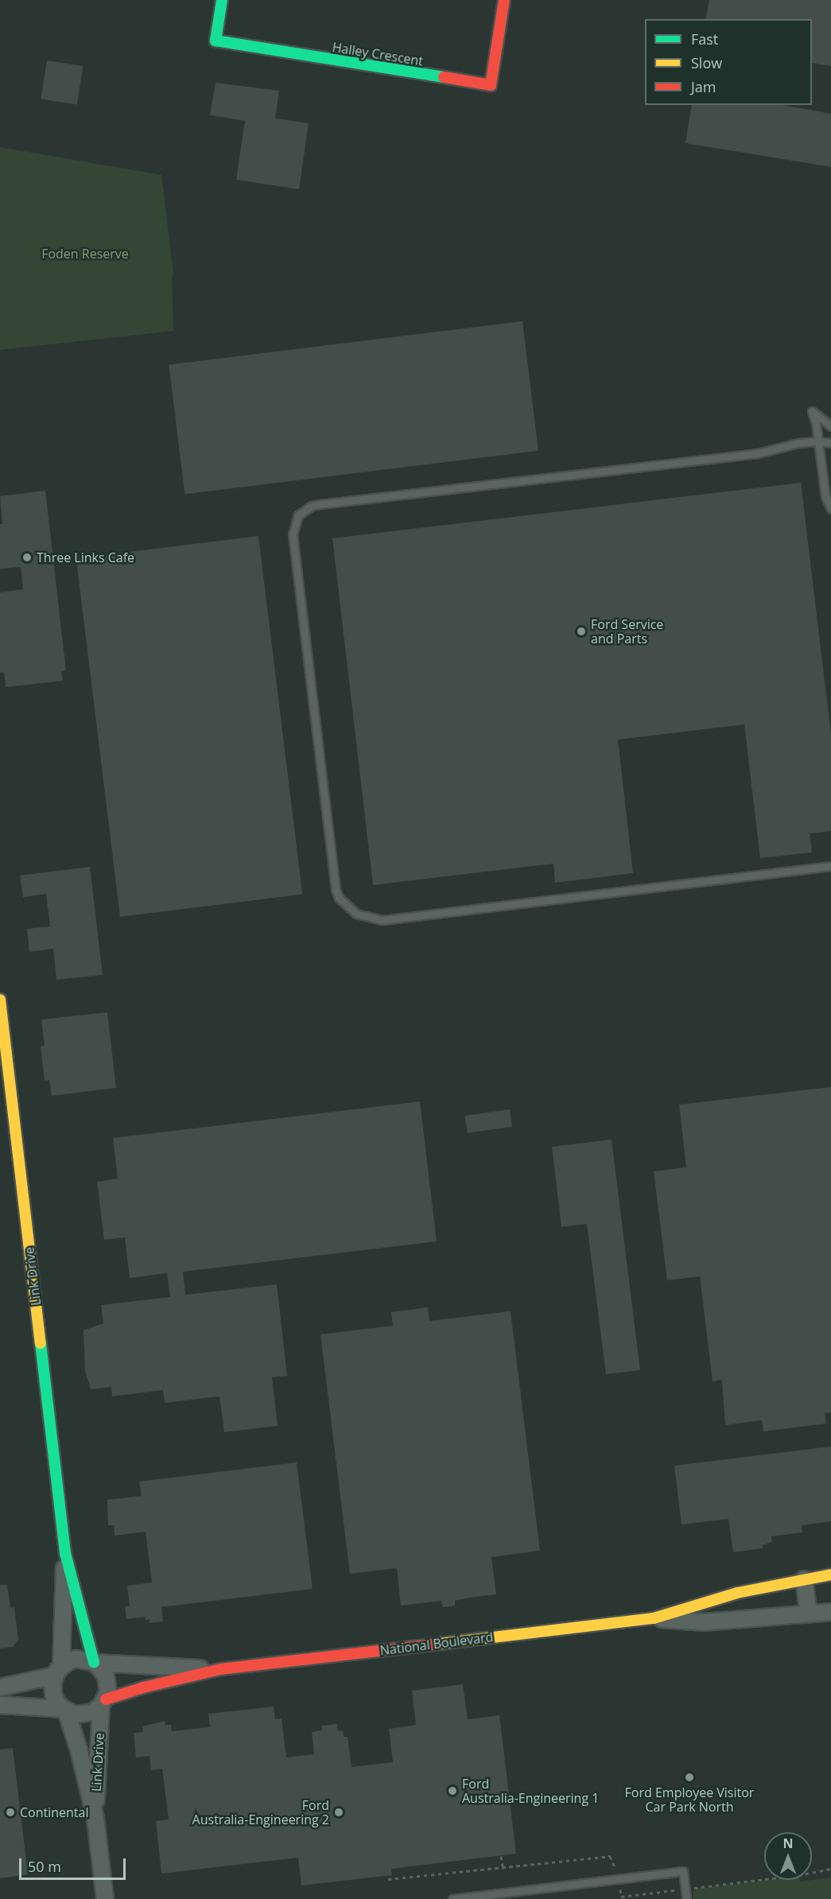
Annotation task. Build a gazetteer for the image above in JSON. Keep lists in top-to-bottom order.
{
  "streets": {
    "street": ["Halley Crescent", "Link Drive", "National Boulevard"]
  },
  "crossings": [
    ["Link Drive", "National Boulevard"]
  ],
  "parks": ["Foden Reserve"],
  "places": [
    "Three Links Cafe",
    "Ford Service and Parts",
    "Ford Employee Visitor Car Park North",
    "Ford Australia-Engineering 1",
    "Continental",
    "Ford Australia-Engineering 2"
  ],
  "legend": ["Fast", "Slow", "Jam"],
  "scale_bar": "50 m",
  "north": "top"
}
